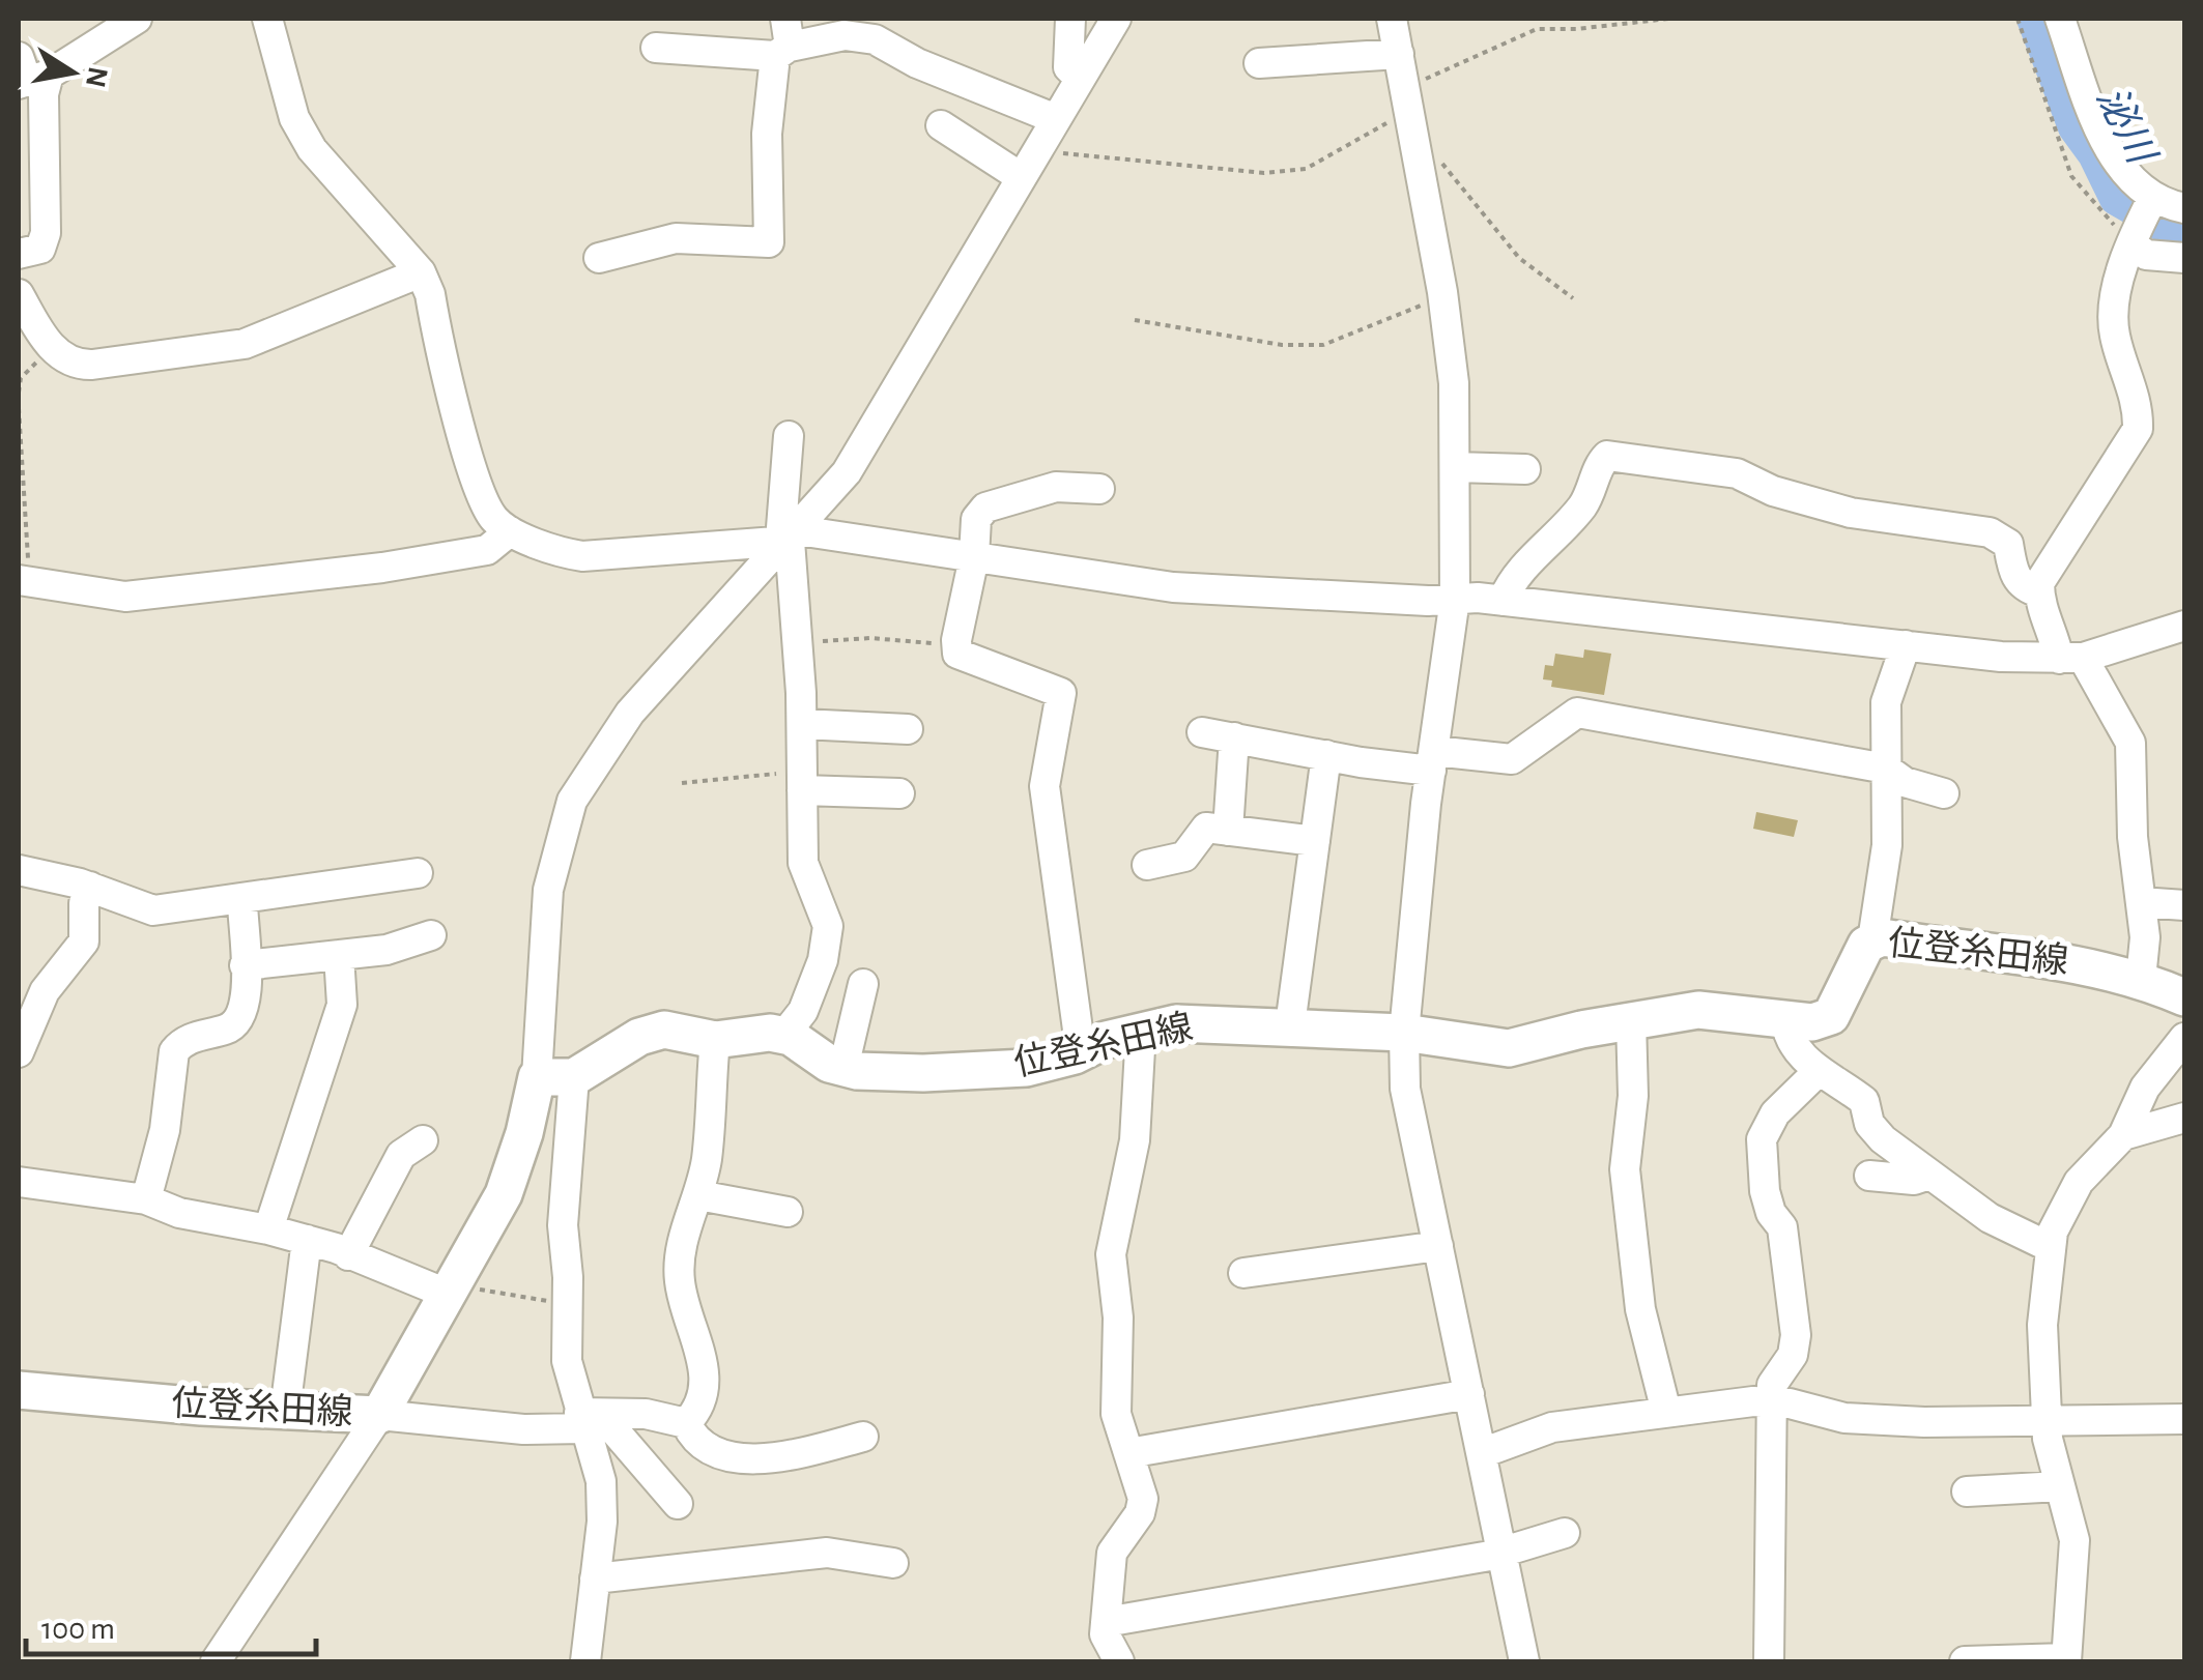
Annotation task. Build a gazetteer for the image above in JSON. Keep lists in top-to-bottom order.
{
  "streets": {
    "main road": ["位登糸田線"]
  },
  "water": ["泌川"],
  "scale_bar": "100 m",
  "north": "right"
}
